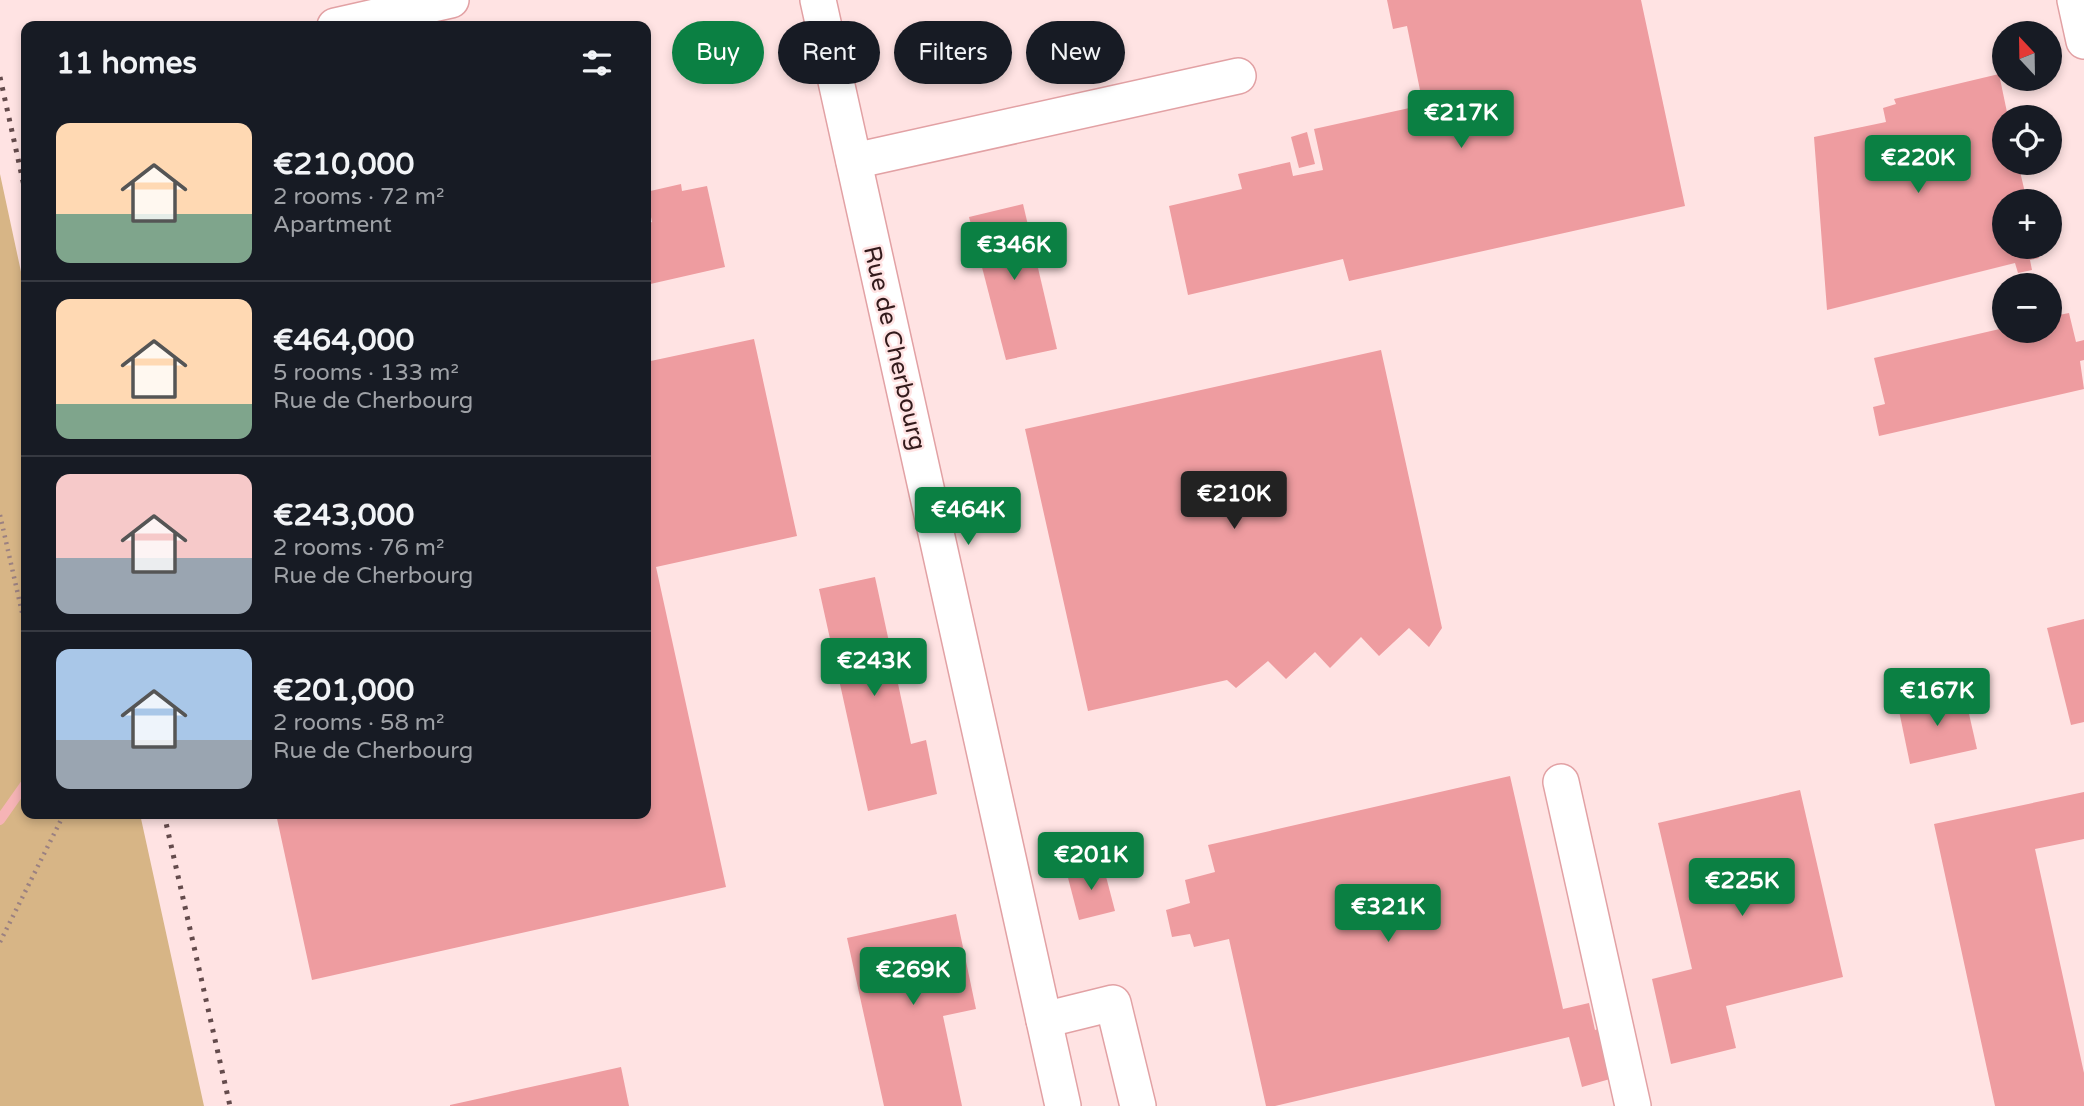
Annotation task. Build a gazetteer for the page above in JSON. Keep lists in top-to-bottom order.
{
  "streets": {
    "street": ["Rue de Cherbourg"]
  },
  "north": "top",
  "page": {
    "map_buttons": ["+", "−"],
    "chip": [
      "Buy",
      "Rent",
      "Filters",
      "New"
    ],
    "heading": "11 homes",
    "price": [
      "€217K",
      "€220K",
      "€346K",
      "€210K",
      "€464K",
      "€243K",
      "€167K",
      "€201K",
      "€225K",
      "€321K",
      "€269K"
    ],
    "list": [
      {
        "name": "€210,000",
        "note": "2 rooms · 72 m² · Apartment"
      },
      {
        "name": "€464,000",
        "note": "5 rooms · 133 m² · Rue de Cherbourg"
      },
      {
        "name": "€243,000",
        "note": "2 rooms · 76 m² · Rue de Cherbourg"
      },
      {
        "name": "€201,000",
        "note": "2 rooms · 58 m² · Rue de Cherbourg"
      }
    ]
  }
}
